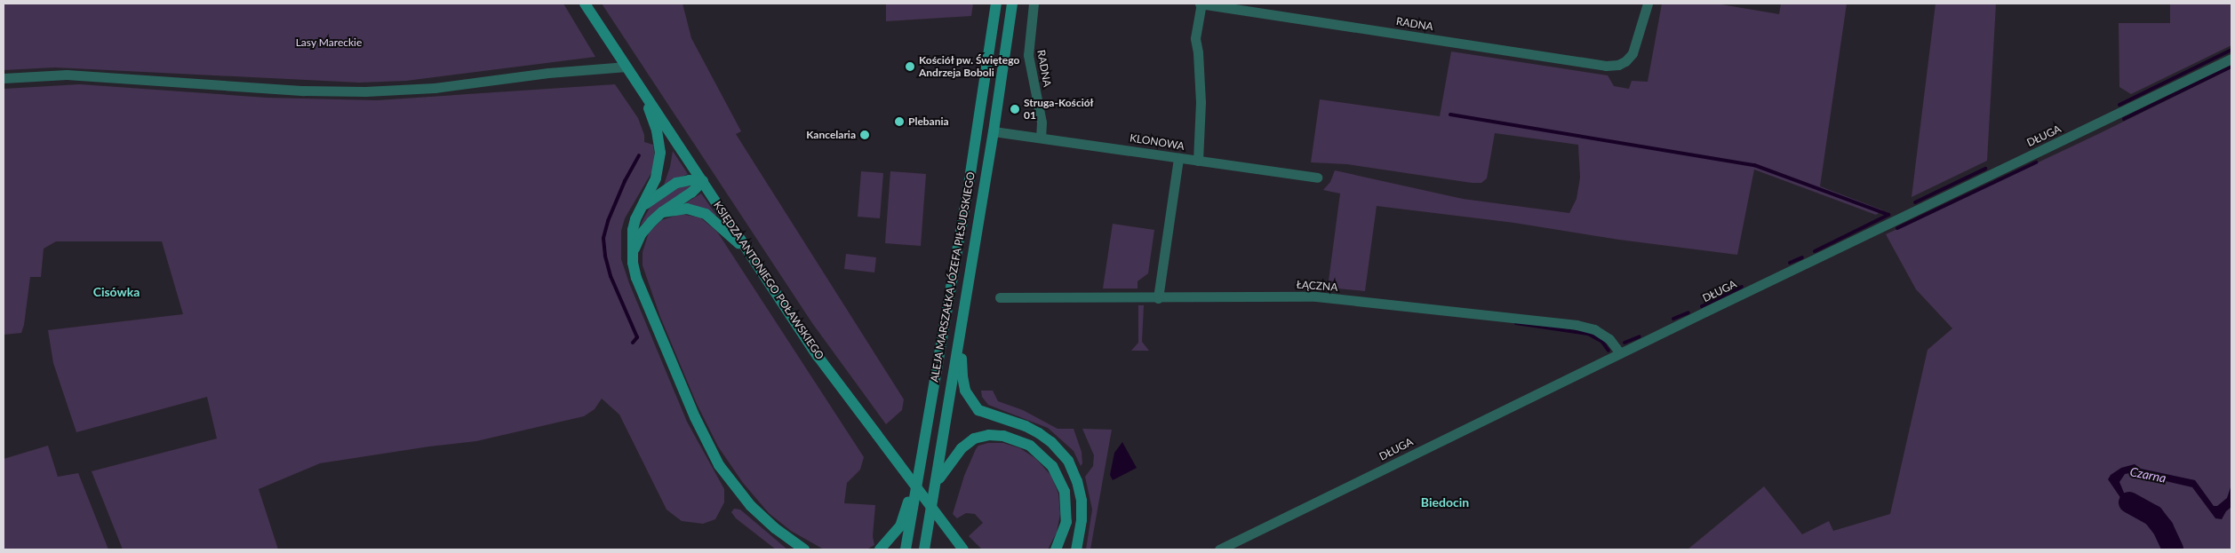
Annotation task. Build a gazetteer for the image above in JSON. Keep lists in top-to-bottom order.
{
  "streets": {
    "main road": ["ALEJA MARSZAŁKA JÓZEFA PIŁSUDSKIEGO", "KSIĘDZA ANTONIEGO POŁAWSKIEGO"],
    "street": [
      "RADNA",
      "DŁUGA",
      "KLONOWA",
      "ŁĄCZNA"
    ]
  },
  "crossings": [
    ["RADNA", "KLONOWA"],
    ["DŁUGA", "ŁĄCZNA"],
    ["KLONOWA", "ALEJA MARSZAŁKA JÓZEFA PIŁSUDSKIEGO"]
  ],
  "districts": ["Cisówka", "Biedocin"],
  "water": ["Czarna"],
  "parks": ["Lasy Mareckie"],
  "places": [
    "Kościół pw. Świętego Andrzeja Boboli",
    "Struga-Kościół 01",
    "Plebania",
    "Kancelaria"
  ]
}
